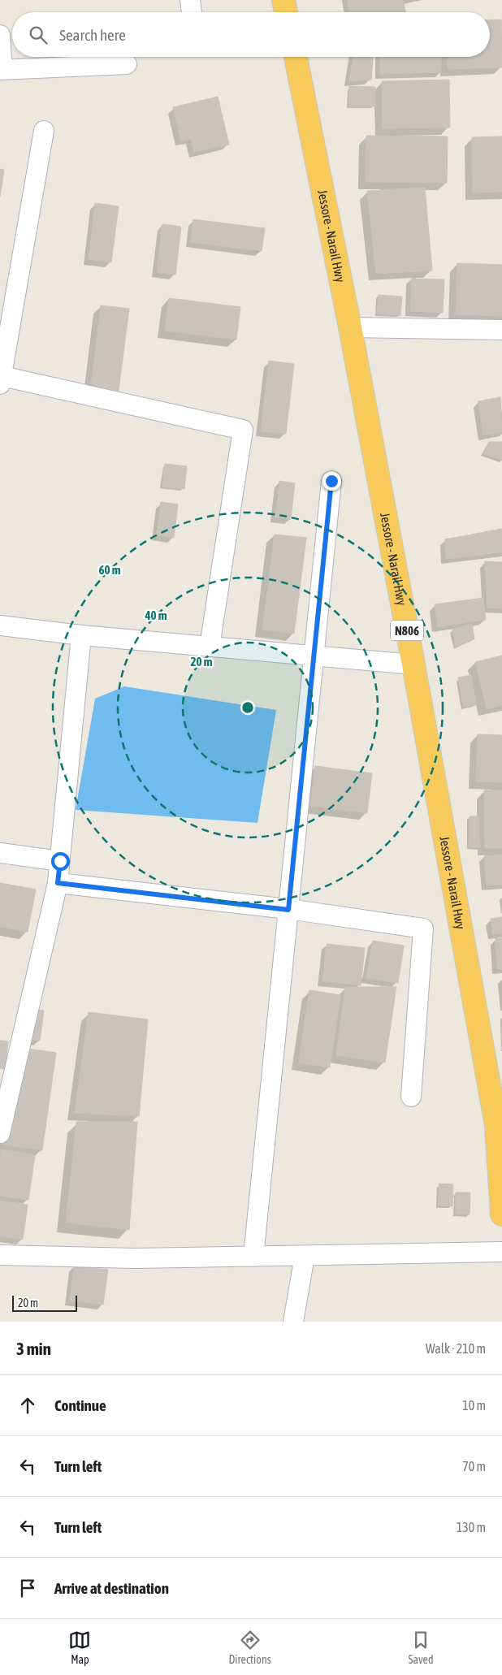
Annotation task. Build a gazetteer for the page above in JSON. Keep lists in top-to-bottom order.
{
  "streets": {
    "highway": ["Jessore - Narail Hwy", "N806"]
  },
  "scale_bar": "20 m",
  "page": {
    "search": "Search here",
    "scale": "20 m",
    "heading": ["3 min", "Walk · 210 m"],
    "list": [
      ["Continue", "10 m"],
      ["Turn left", "70 m"],
      ["Turn left", "130 m"],
      "Arrive at destination"
    ],
    "nav": ["Map", "Directions", "Saved"]
  },
  "rings": ["60 m", "40 m", "20 m"]
}
